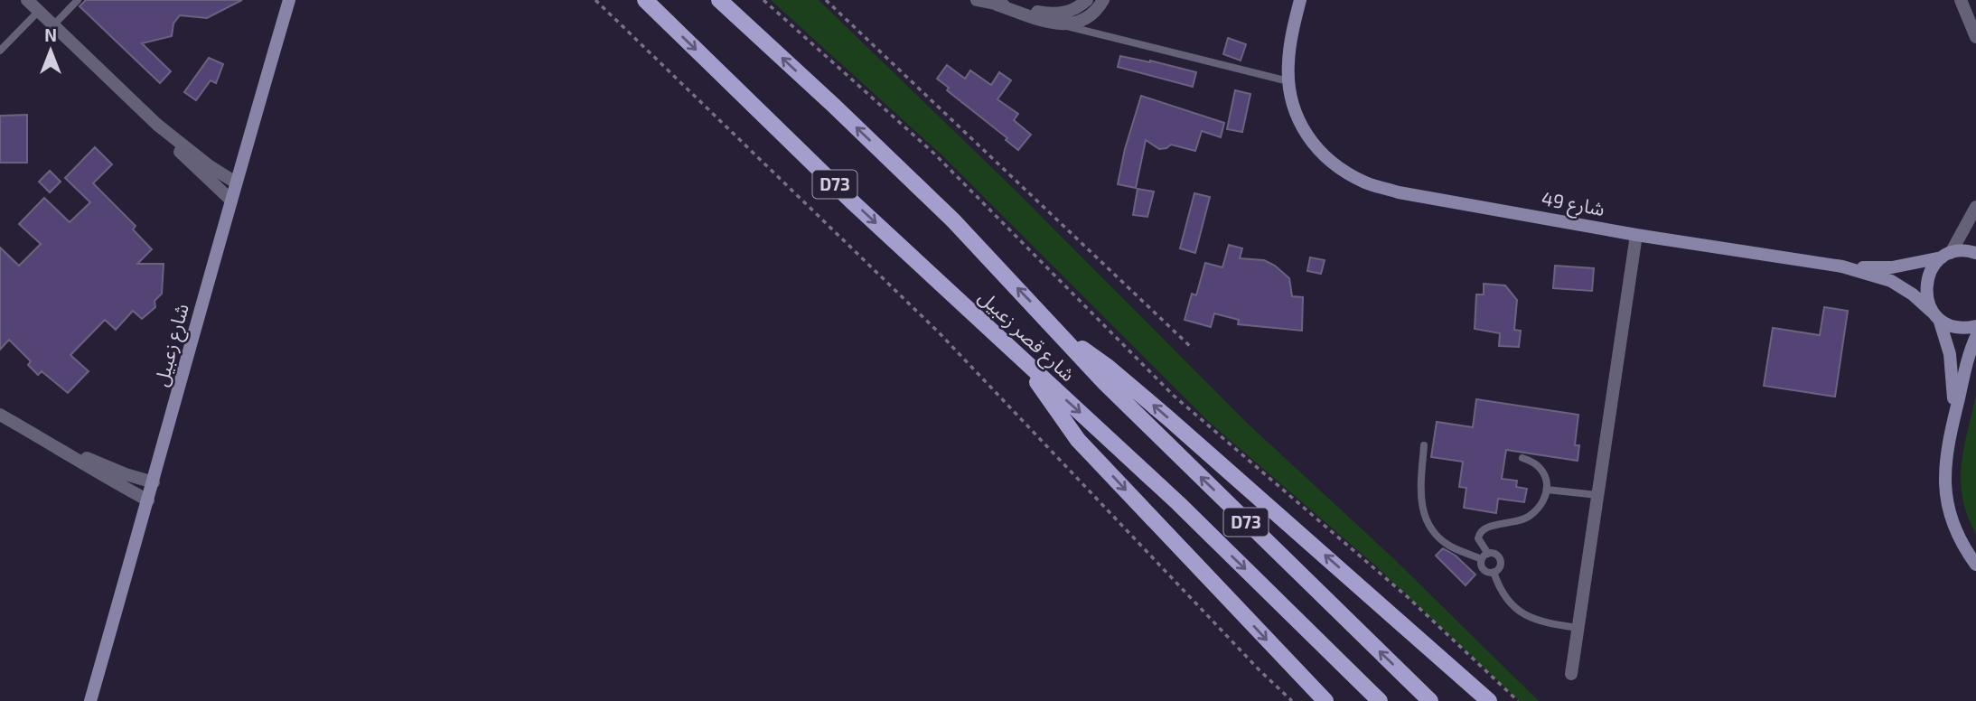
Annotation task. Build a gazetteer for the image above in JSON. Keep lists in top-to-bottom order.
{
  "streets": {
    "main road": ["D73", "شارع قصر زعبيل"],
    "street": ["شارع 49", "شارع زعبيل"]
  },
  "north": "top"
}
